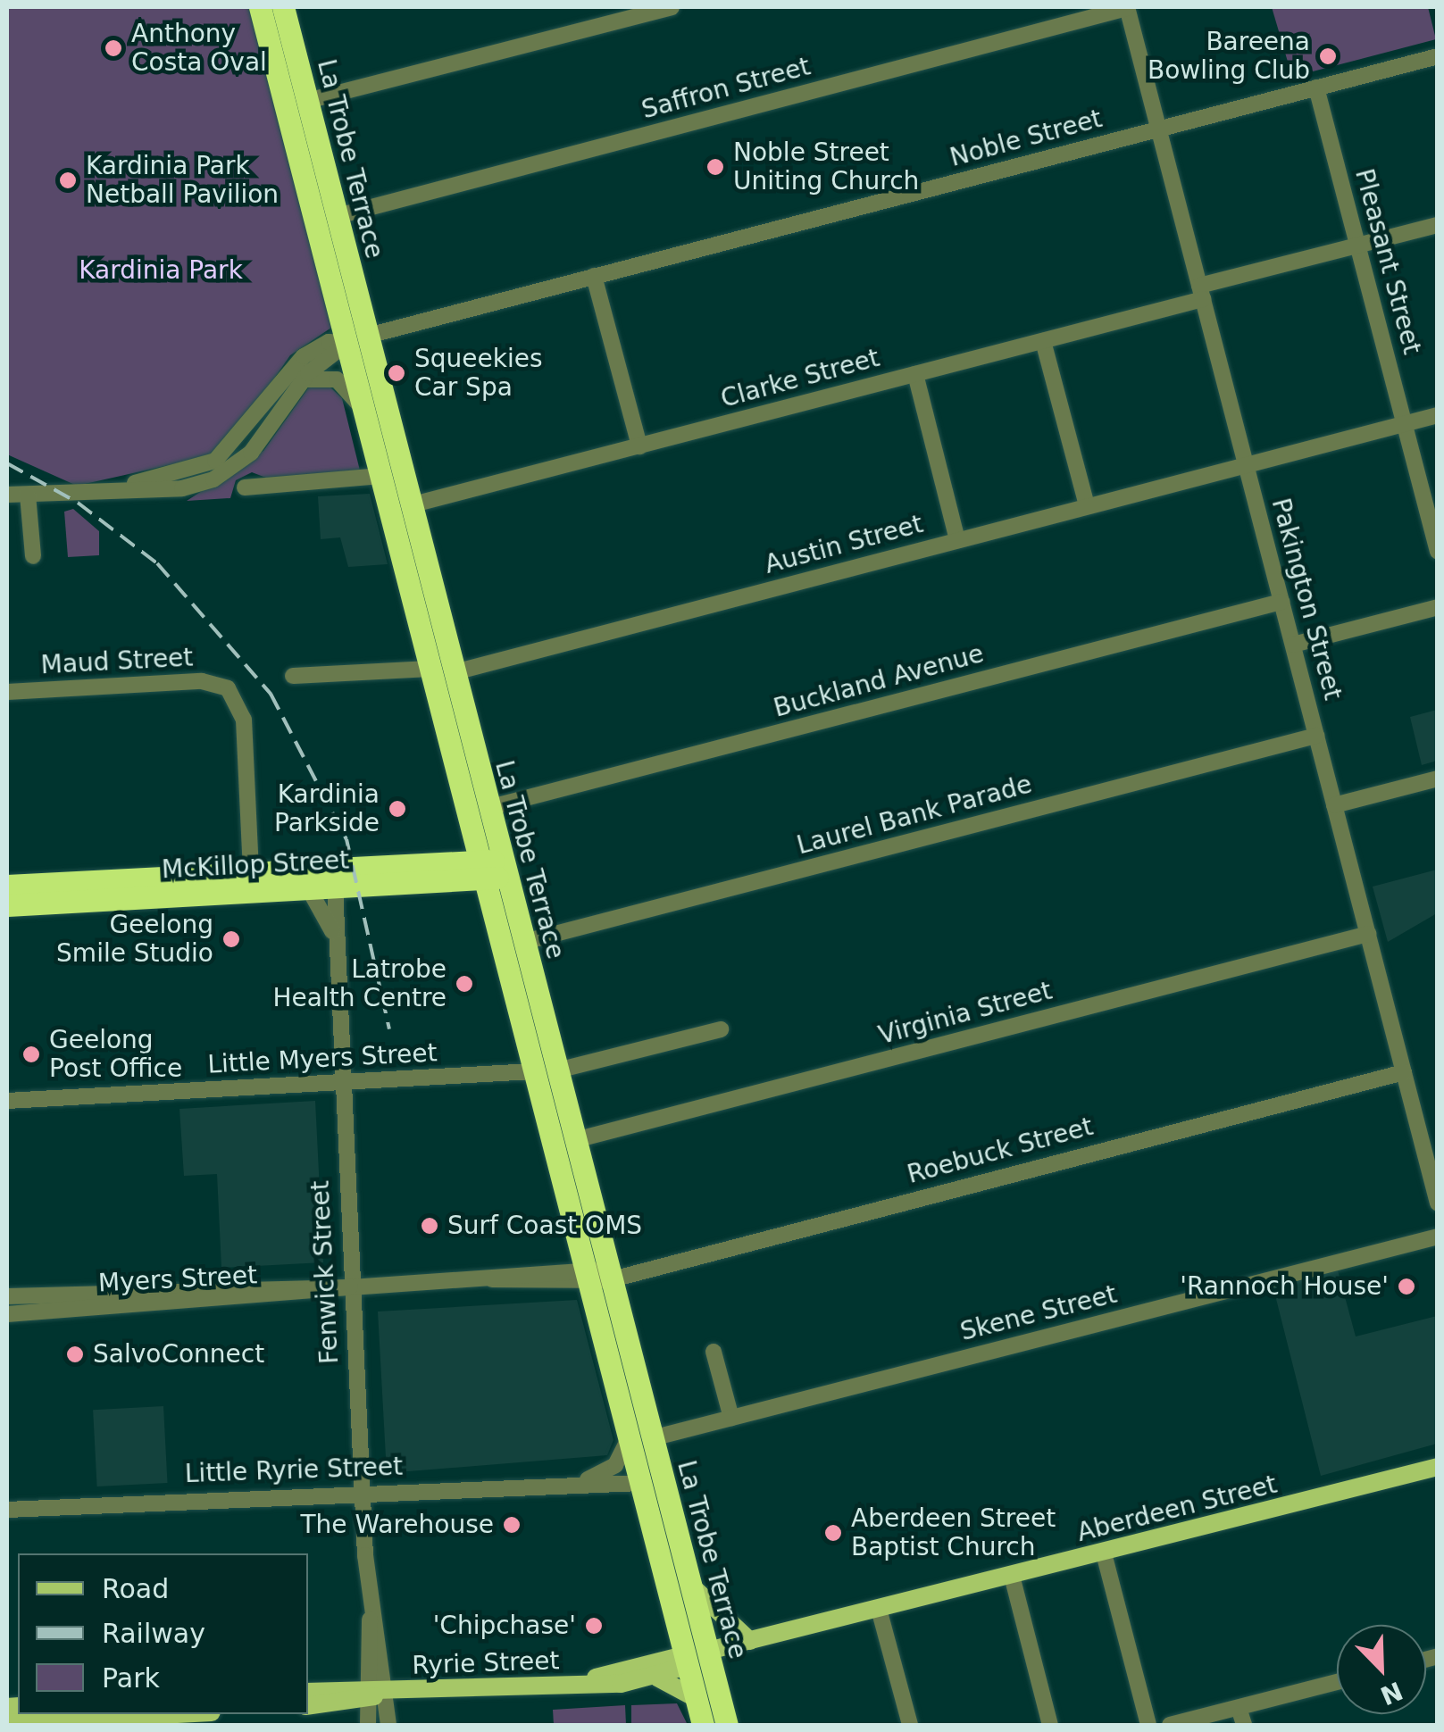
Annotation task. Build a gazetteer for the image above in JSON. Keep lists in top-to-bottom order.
{
  "streets": {
    "highway": ["La Trobe Terrace", "McKillop Street"],
    "main road": ["Aberdeen Street", "Ryrie Street"],
    "street": [
      "Saffron Street",
      "Noble Street",
      "Pleasant Street",
      "Clarke Street",
      "Austin Street",
      "Pakington Street",
      "Maud Street",
      "Buckland Avenue",
      "Laurel Bank Parade",
      "Virginia Street",
      "Little Myers Street",
      "Roebuck Street",
      "Fenwick Street",
      "Myers Street",
      "Skene Street",
      "Little Ryrie Street"
    ]
  },
  "crossings": [
    ["Saffron Street", "La Trobe Terrace"],
    ["Saffron Street", "Pakington Street"],
    ["Noble Street", "La Trobe Terrace"],
    ["Noble Street", "Pleasant Street"],
    ["Noble Street", "Pakington Street"],
    ["La Trobe Terrace", "Clarke Street"],
    ["La Trobe Terrace", "Austin Street"],
    ["La Trobe Terrace", "Buckland Avenue"],
    ["La Trobe Terrace", "Laurel Bank Parade"],
    ["La Trobe Terrace", "McKillop Street"],
    ["La Trobe Terrace", "Virginia Street"],
    ["La Trobe Terrace", "Little Myers Street"],
    ["La Trobe Terrace", "Roebuck Street"],
    ["La Trobe Terrace", "Myers Street"],
    ["La Trobe Terrace", "Skene Street"],
    ["La Trobe Terrace", "Little Ryrie Street"],
    ["La Trobe Terrace", "Aberdeen Street"],
    ["La Trobe Terrace", "Ryrie Street"],
    ["Pleasant Street", "Clarke Street"],
    ["Pleasant Street", "Austin Street"],
    ["Clarke Street", "Pakington Street"],
    ["Austin Street", "Pakington Street"],
    ["Pakington Street", "Buckland Avenue"],
    ["Pakington Street", "Laurel Bank Parade"],
    ["Pakington Street", "Virginia Street"],
    ["Pakington Street", "Roebuck Street"],
    ["Maud Street", "McKillop Street"],
    ["McKillop Street", "Fenwick Street"],
    ["Little Myers Street", "Fenwick Street"],
    ["Roebuck Street", "Myers Street"],
    ["Fenwick Street", "Myers Street"],
    ["Fenwick Street", "Little Ryrie Street"],
    ["Fenwick Street", "Ryrie Street"]
  ],
  "parks": ["Kardinia Park"],
  "places": [
    "Anthony Costa Oval",
    "Bareena Bowling Club",
    "Noble Street Uniting Church",
    "Kardinia Park Netball Pavilion",
    "Squeekies Car Spa",
    "Kardinia Parkside",
    "Geelong Smile Studio",
    "Latrobe Health Centre",
    "Geelong Post Office",
    "Surf Coast OMS",
    "'Rannoch House'",
    "SalvoConnect",
    "The Warehouse",
    "Aberdeen Street Baptist Church",
    "'Chipchase'"
  ],
  "legend": ["Road", "Railway", "Park"],
  "north": "bottom right"
}
